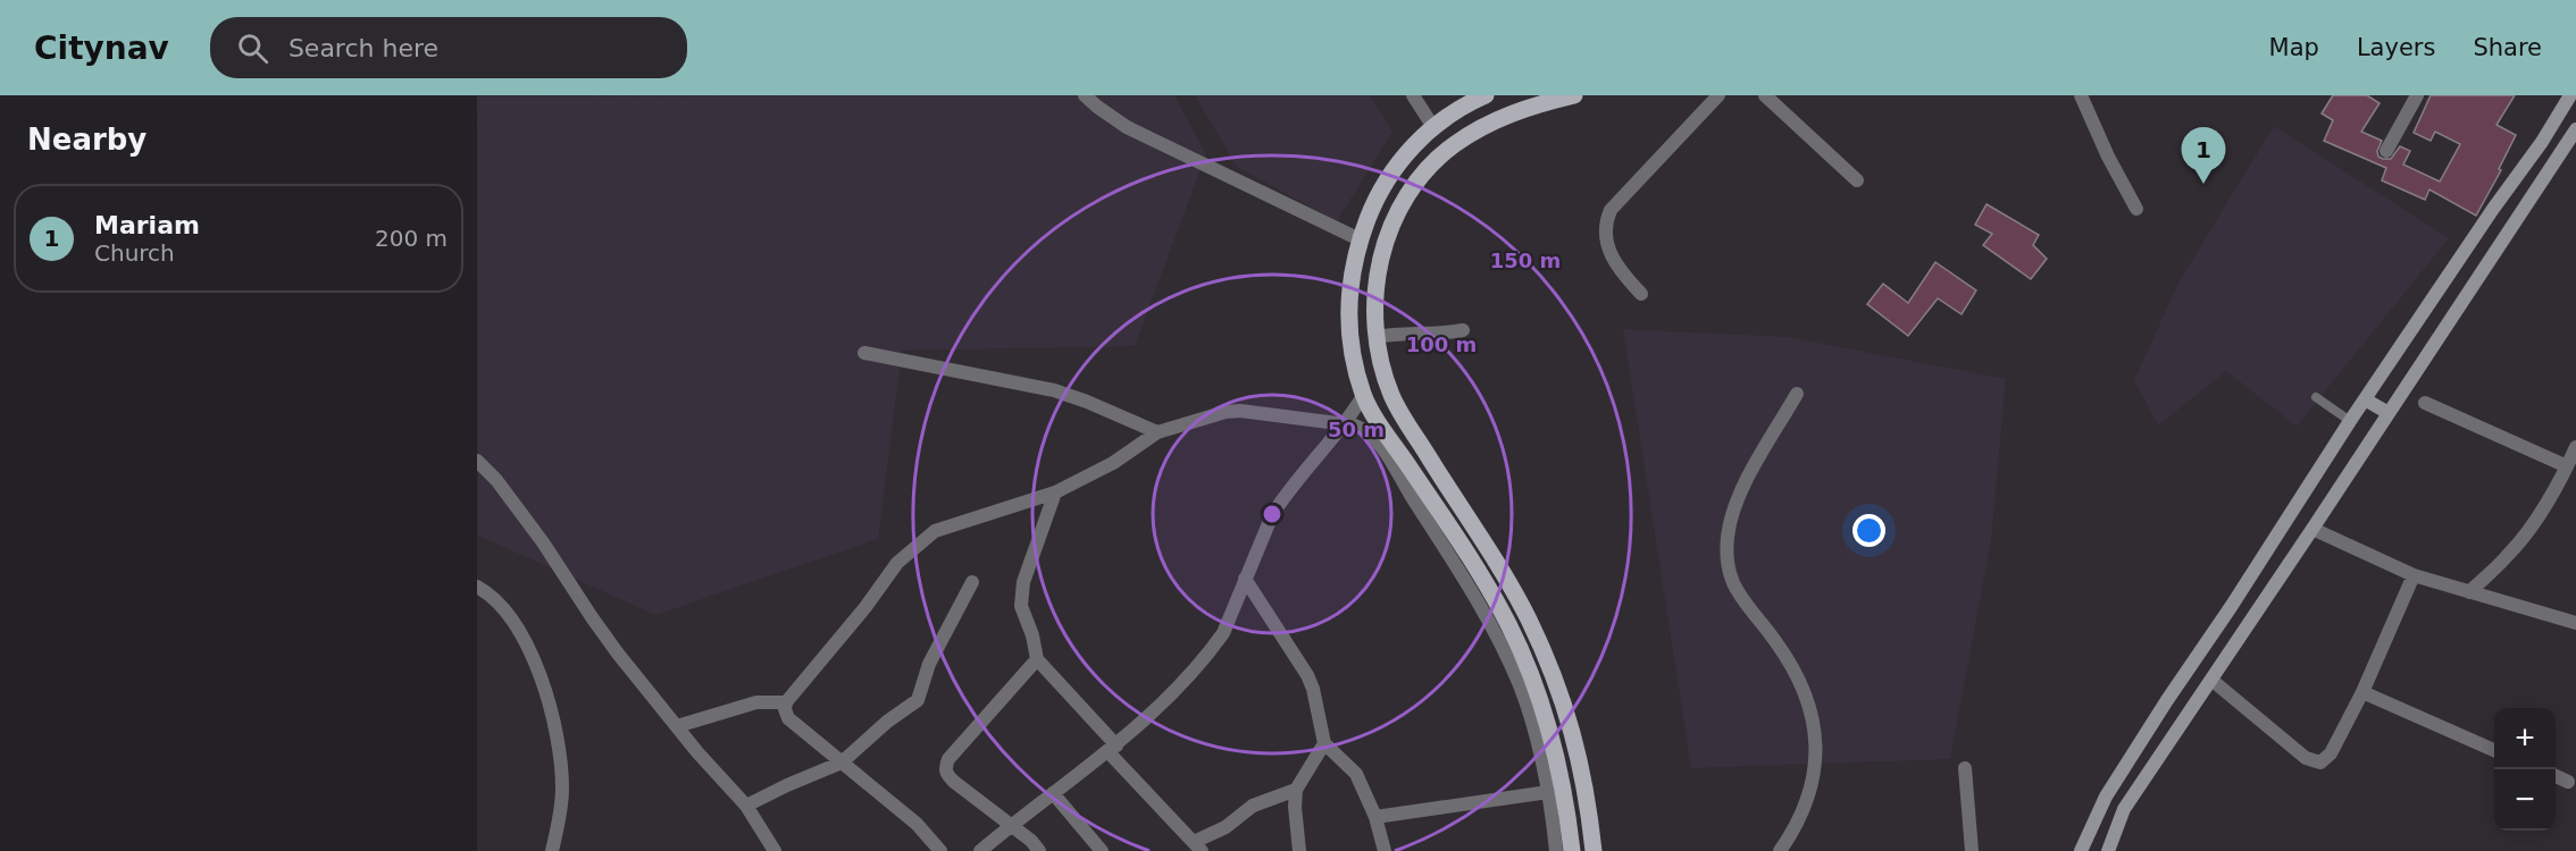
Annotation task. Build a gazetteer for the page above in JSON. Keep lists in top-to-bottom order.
{
  "page": {
    "header": "Citynav",
    "search": "Search here",
    "nav": ["Map", "Layers", "Share"],
    "heading": "Nearby",
    "pins": "1",
    "list": [
      {
        "mark": "1",
        "name": "Mariam",
        "note": "Church",
        "value": "200 m"
      }
    ],
    "map_buttons": ["+", "−"]
  },
  "rings": ["150 m", "100 m", "50 m"]
}
